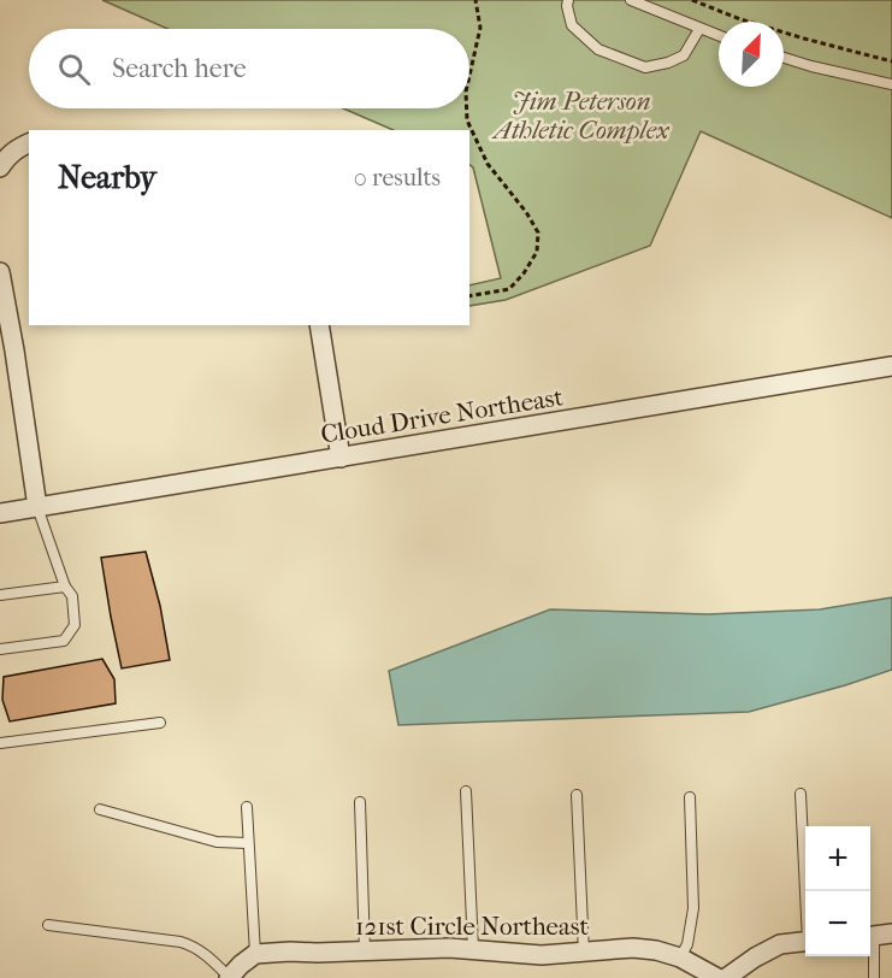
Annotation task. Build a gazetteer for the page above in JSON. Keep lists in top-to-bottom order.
{
  "streets": {
    "street": ["Cloud Drive Northeast", "121st Circle Northeast"]
  },
  "parks": ["Jim Peterson Athletic Complex"],
  "north": "top right",
  "page": {
    "search": "Search here",
    "heading": ["Nearby", "0 results"],
    "map_buttons": ["+", "−"]
  }
}
